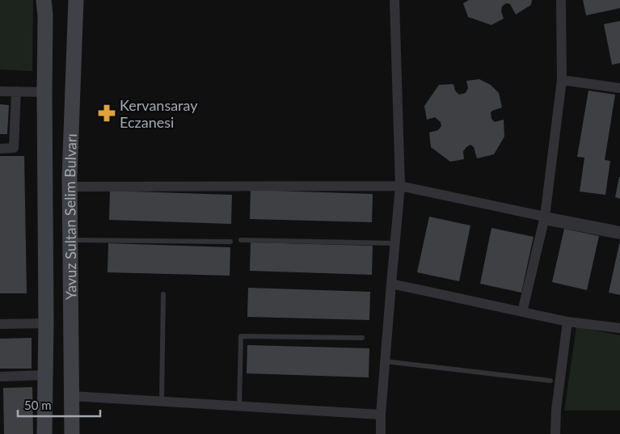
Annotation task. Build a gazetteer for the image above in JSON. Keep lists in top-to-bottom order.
{
  "streets": {
    "main road": ["Yavuz Sultan Selim Bulvarı"]
  },
  "places": {
    "pharmacy": ["Kervansaray Eczanesi"]
  },
  "scale_bar": "50 m"
}
